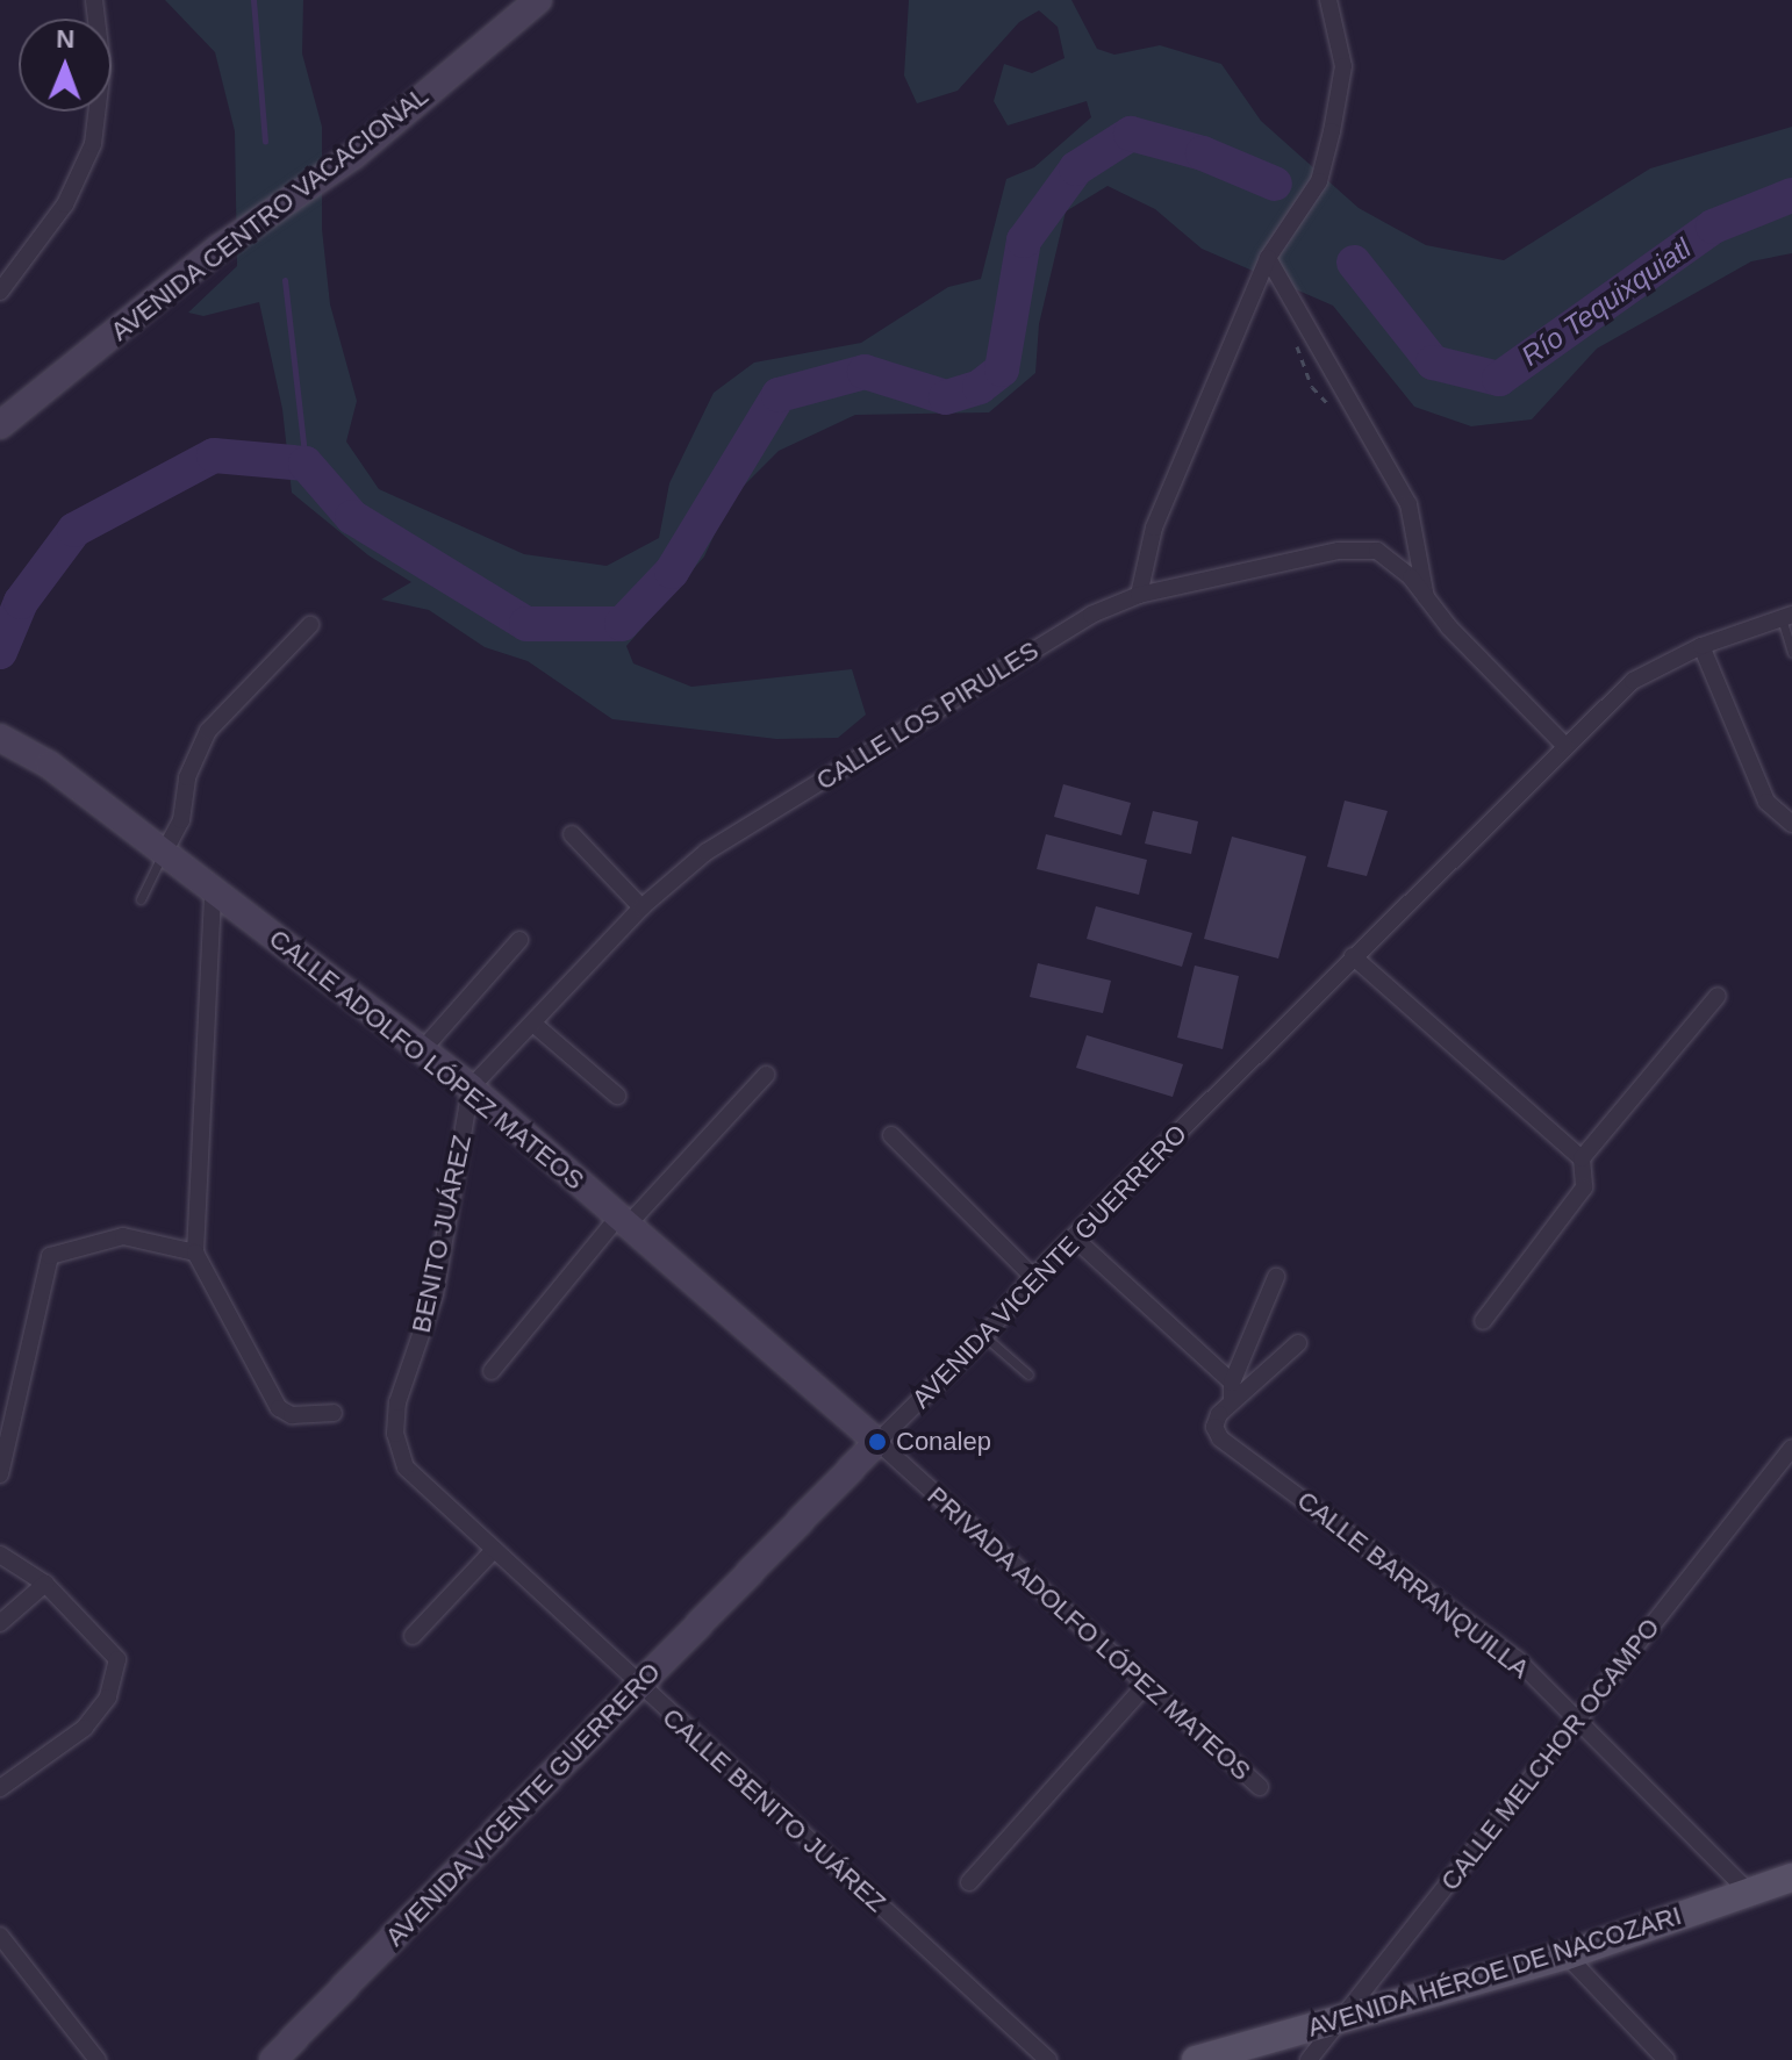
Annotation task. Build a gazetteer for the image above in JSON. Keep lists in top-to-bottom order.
{
  "streets": {
    "main road": [
      "AVENIDA CENTRO VACACIONAL",
      "CALLE ADOLFO LÓPEZ MATEOS",
      "AVENIDA VICENTE GUERRERO",
      "AVENIDA HÉROE DE NACOZARI"
    ],
    "street": [
      "CALLE LOS PIRULES",
      "BENITO JUÁREZ",
      "CALLE BARRANQUILLA",
      "PRIVADA ADOLFO LÓPEZ MATEOS",
      "CALLE MELCHOR OCAMPO",
      "CALLE BENITO JUÁREZ"
    ]
  },
  "crossings": [
    ["CALLE LOS PIRULES", "CALLE ADOLFO LÓPEZ MATEOS"],
    ["CALLE LOS PIRULES", "BENITO JUÁREZ"],
    ["CALLE LOS PIRULES", "AVENIDA VICENTE GUERRERO"],
    ["CALLE ADOLFO LÓPEZ MATEOS", "BENITO JUÁREZ"],
    ["CALLE ADOLFO LÓPEZ MATEOS", "AVENIDA VICENTE GUERRERO"],
    ["CALLE ADOLFO LÓPEZ MATEOS", "PRIVADA ADOLFO LÓPEZ MATEOS"],
    ["BENITO JUÁREZ", "CALLE BENITO JUÁREZ"],
    ["AVENIDA VICENTE GUERRERO", "PRIVADA ADOLFO LÓPEZ MATEOS"],
    ["AVENIDA VICENTE GUERRERO", "CALLE BENITO JUÁREZ"],
    ["CALLE BARRANQUILLA", "CALLE MELCHOR OCAMPO"],
    ["CALLE BARRANQUILLA", "AVENIDA HÉROE DE NACOZARI"],
    ["CALLE MELCHOR OCAMPO", "AVENIDA HÉROE DE NACOZARI"]
  ],
  "water": ["Río Tequixquiatl"],
  "places": ["Conalep"],
  "north": "top"
}
